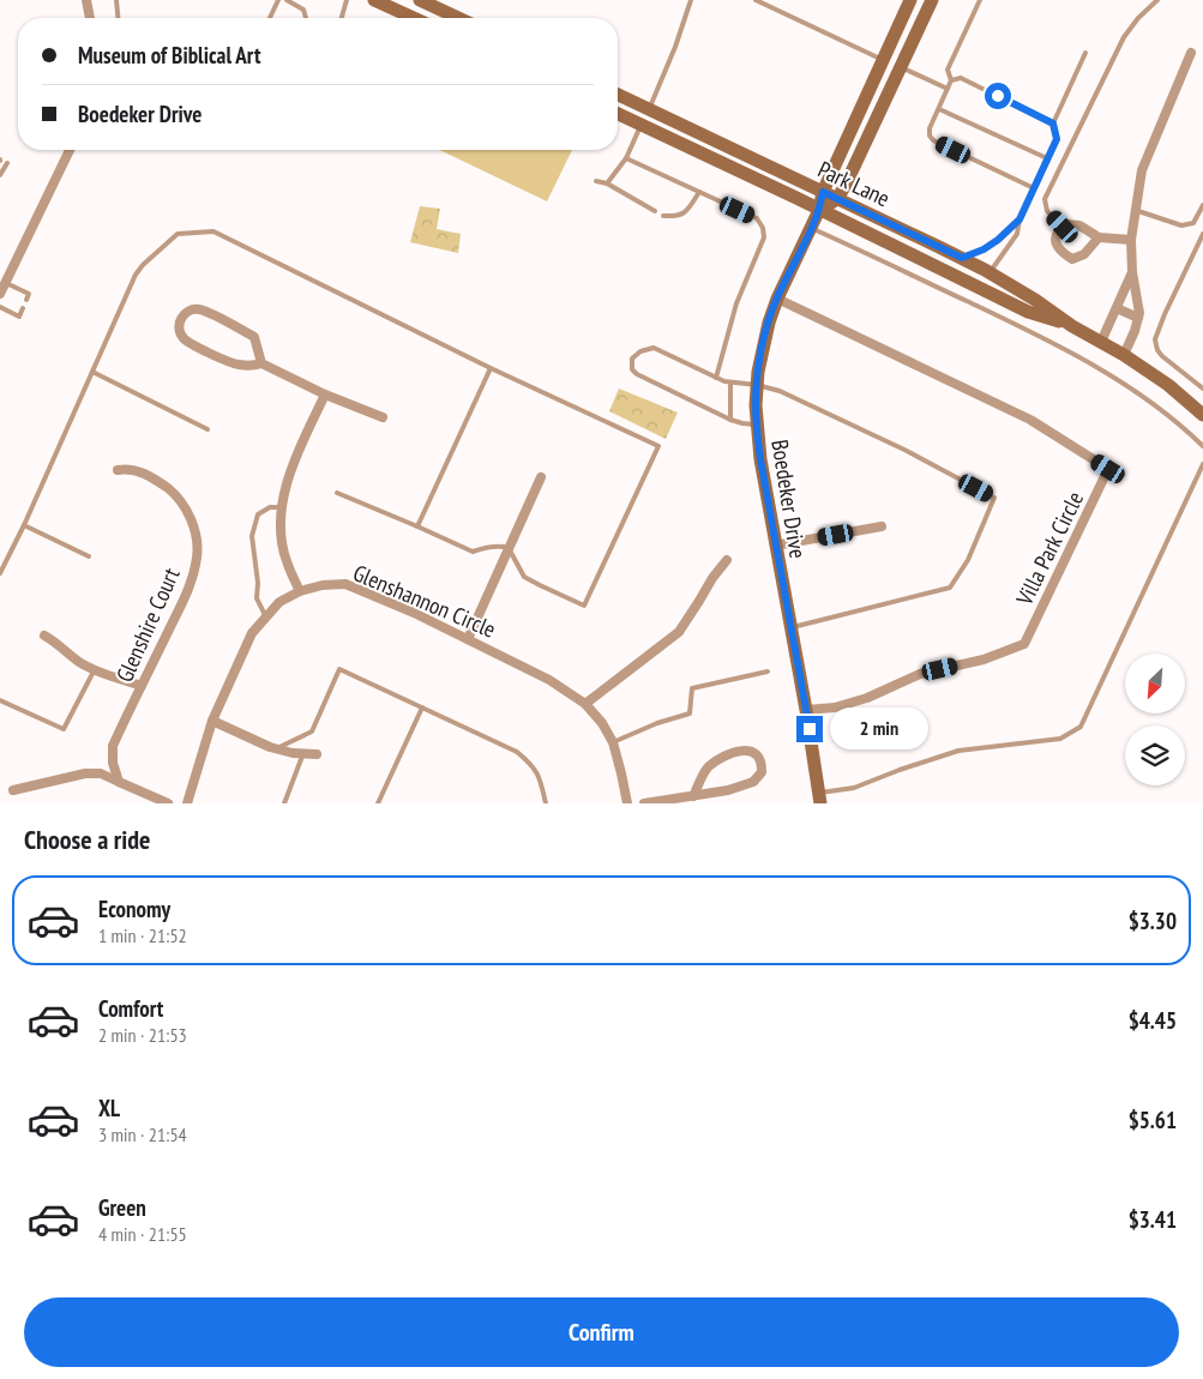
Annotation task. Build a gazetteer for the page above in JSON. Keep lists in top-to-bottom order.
{
  "streets": {
    "street": [
      "Park Lane",
      "Boedeker Drive",
      "Villa Park Circle",
      "Glenshannon Circle",
      "Glenshire Court"
    ]
  },
  "crossings": [
    ["Park Lane", "Boedeker Drive"],
    ["Boedeker Drive", "Villa Park Circle"]
  ],
  "north": "bottom left",
  "page": {
    "banner": ["Museum of Biblical Art", "Boedeker Drive"],
    "bubble": "2 min",
    "heading": "Choose a ride",
    "list": [
      {
        "name": "Economy",
        "note": "1 min · 21:52",
        "value": "$3.30"
      },
      {
        "name": "Comfort",
        "note": "2 min · 21:53",
        "value": "$4.45"
      },
      {
        "name": "XL",
        "note": "3 min · 21:54",
        "value": "$5.61"
      },
      {
        "name": "Green",
        "note": "4 min · 21:55",
        "value": "$3.41"
      }
    ],
    "buttons": "Confirm"
  }
}
